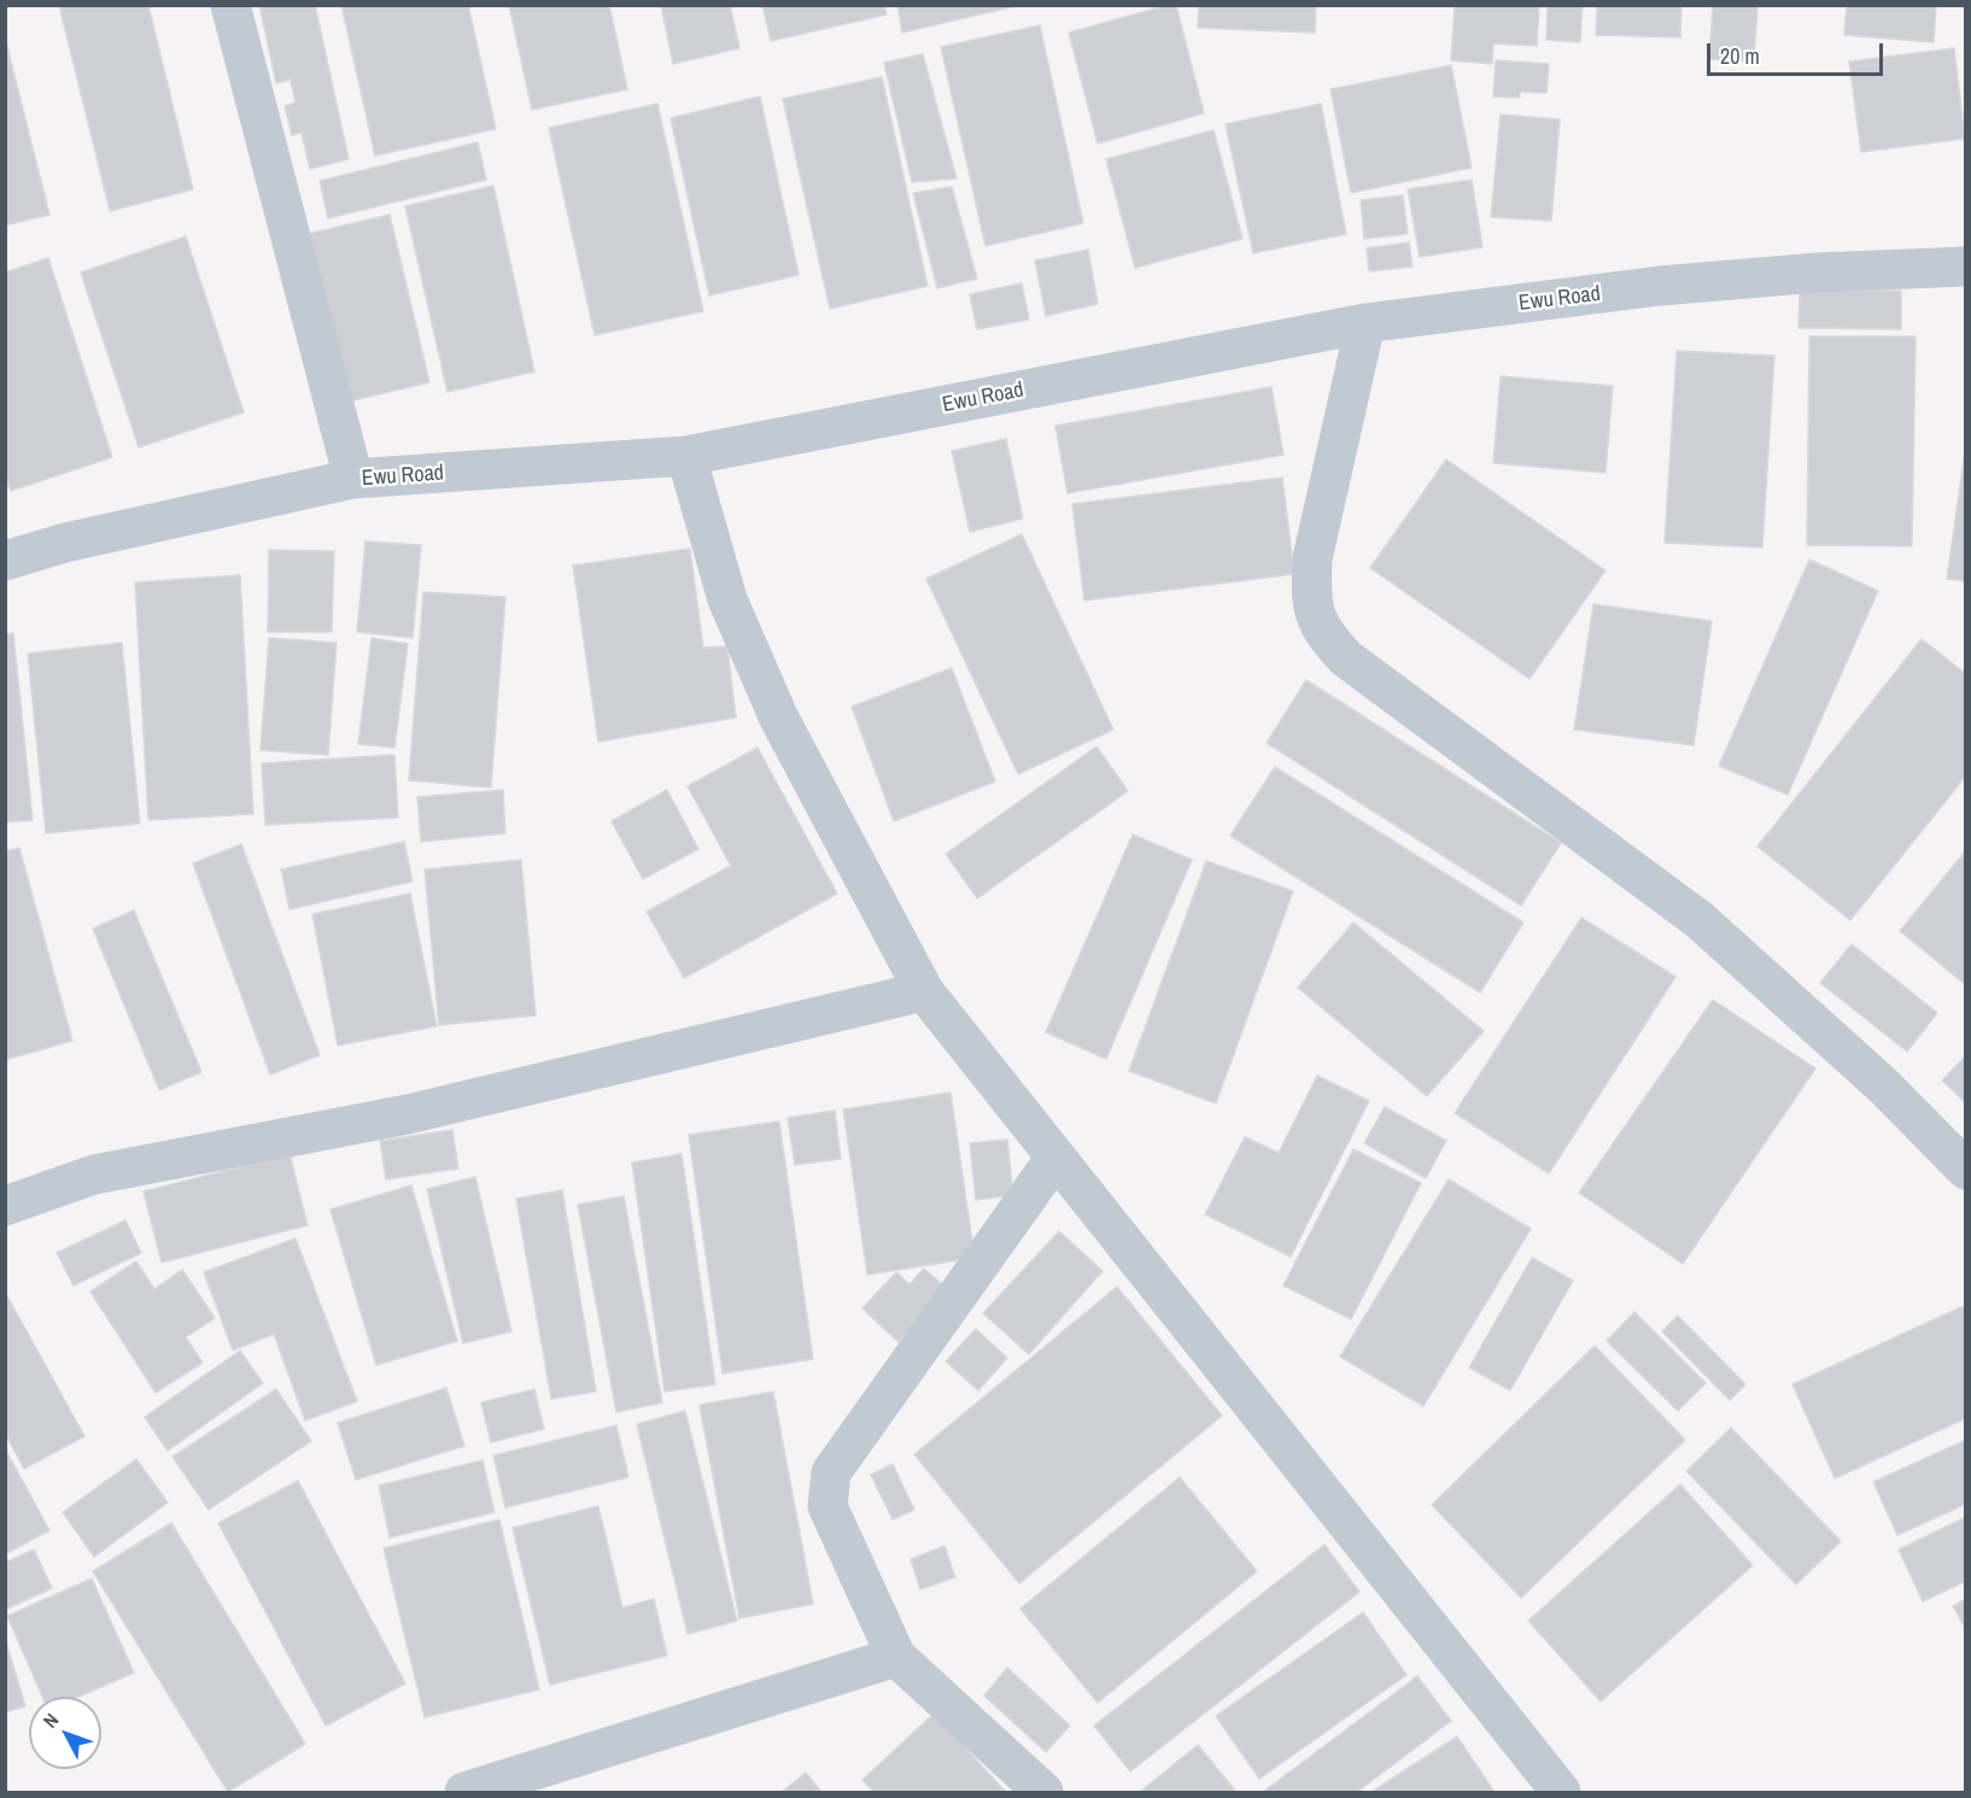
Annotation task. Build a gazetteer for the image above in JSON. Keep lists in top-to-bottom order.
{
  "streets": {
    "street": ["Ewu Road"]
  },
  "scale_bar": "20 m",
  "north": "top left"
}
